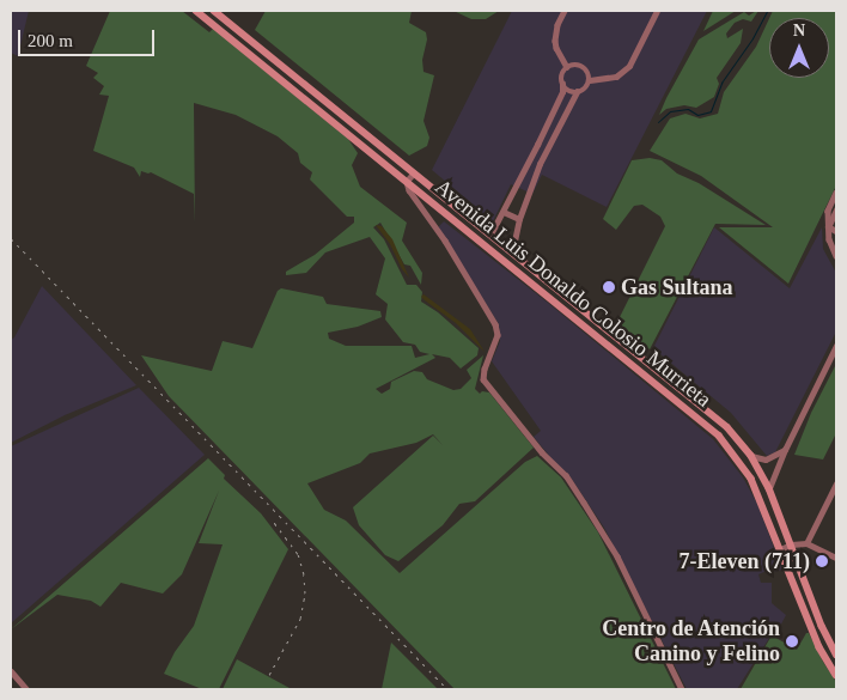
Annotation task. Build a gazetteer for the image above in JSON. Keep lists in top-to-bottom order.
{
  "streets": {
    "main road": ["Avenida Luis Donaldo Colosio Murrieta"]
  },
  "places": ["Gas Sultana", "7-Eleven (711)", "Centro de Atención Canino y Felino"],
  "scale_bar": "200 m",
  "north": "top"
}
